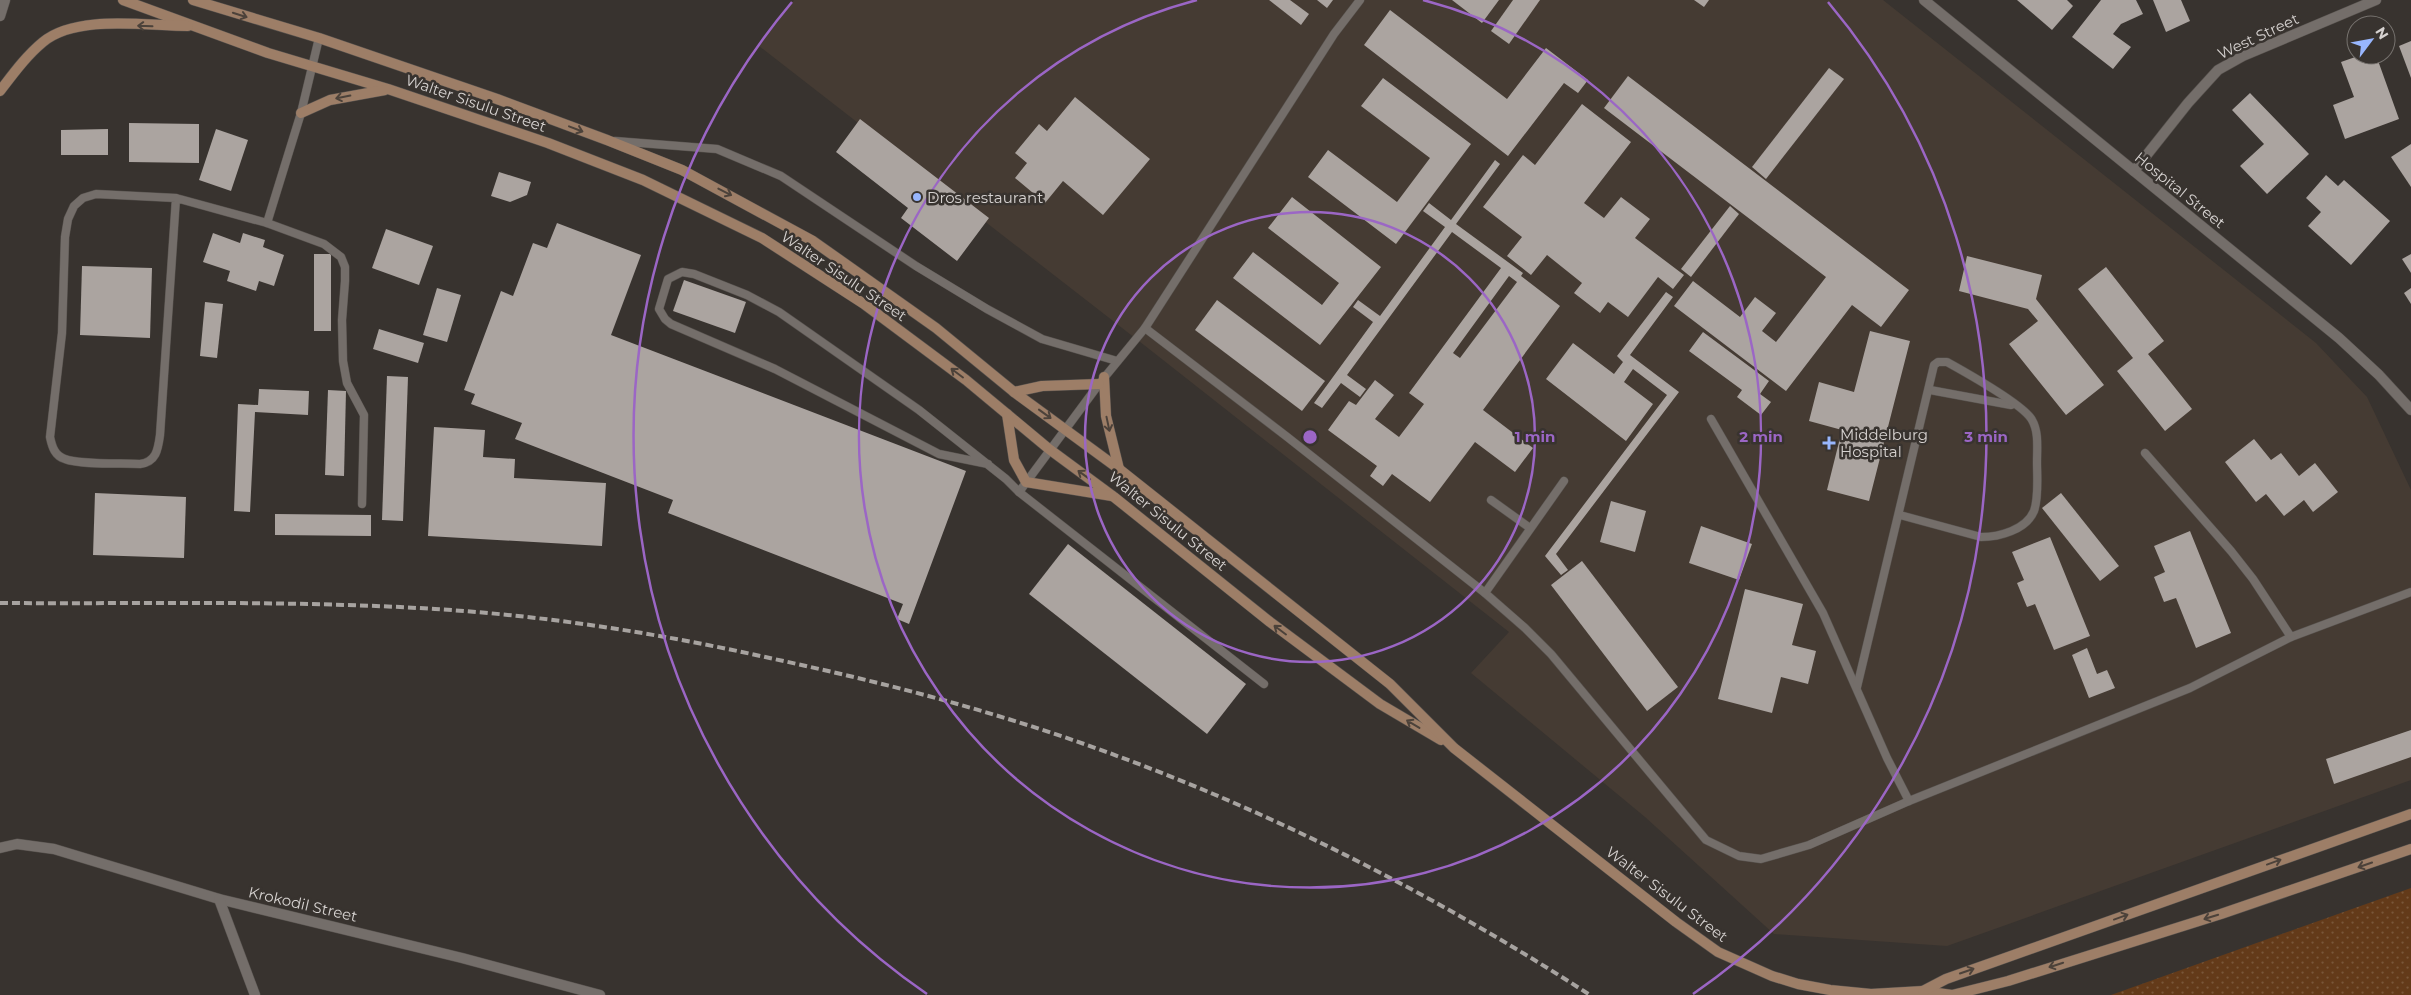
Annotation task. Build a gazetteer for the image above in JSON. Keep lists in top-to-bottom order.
{
  "streets": {
    "main road": ["Walter Sisulu Street"],
    "street": ["West Street", "Hospital Street", "Krokodil Street"]
  },
  "crossings": [
    ["West Street", "Hospital Street"]
  ],
  "places": {
    "other": ["Dros restaurant"],
    "health": ["Middelburg Hospital"]
  },
  "north": "top right",
  "rings": ["1 min", "2 min", "3 min"]
}
